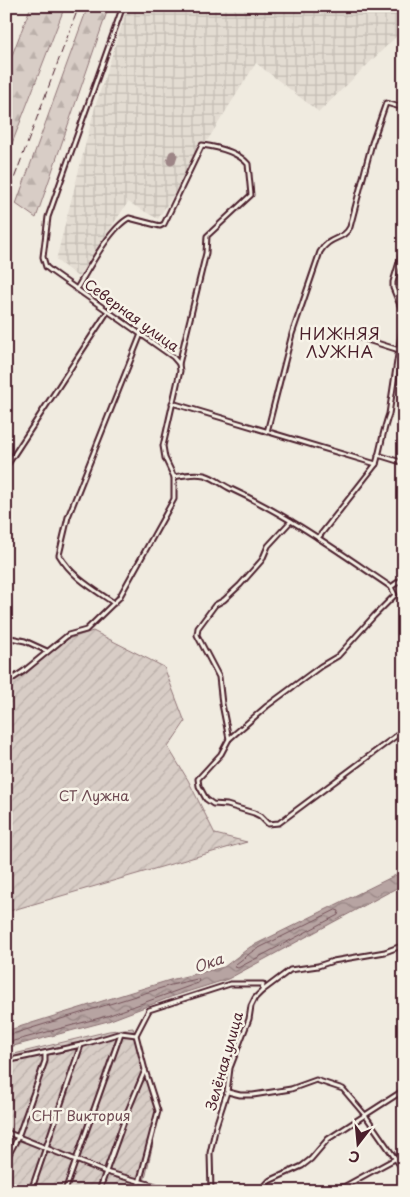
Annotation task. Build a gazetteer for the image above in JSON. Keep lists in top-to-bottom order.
{
  "streets": {
    "street": ["Северная улица", "Зелёная улица"]
  },
  "districts": ["НИЖНЯЯ ЛУЖНА"],
  "water": ["Ока"],
  "parks": ["СТ Лужна", "СНТ Виктория"],
  "north": "bottom"
}
